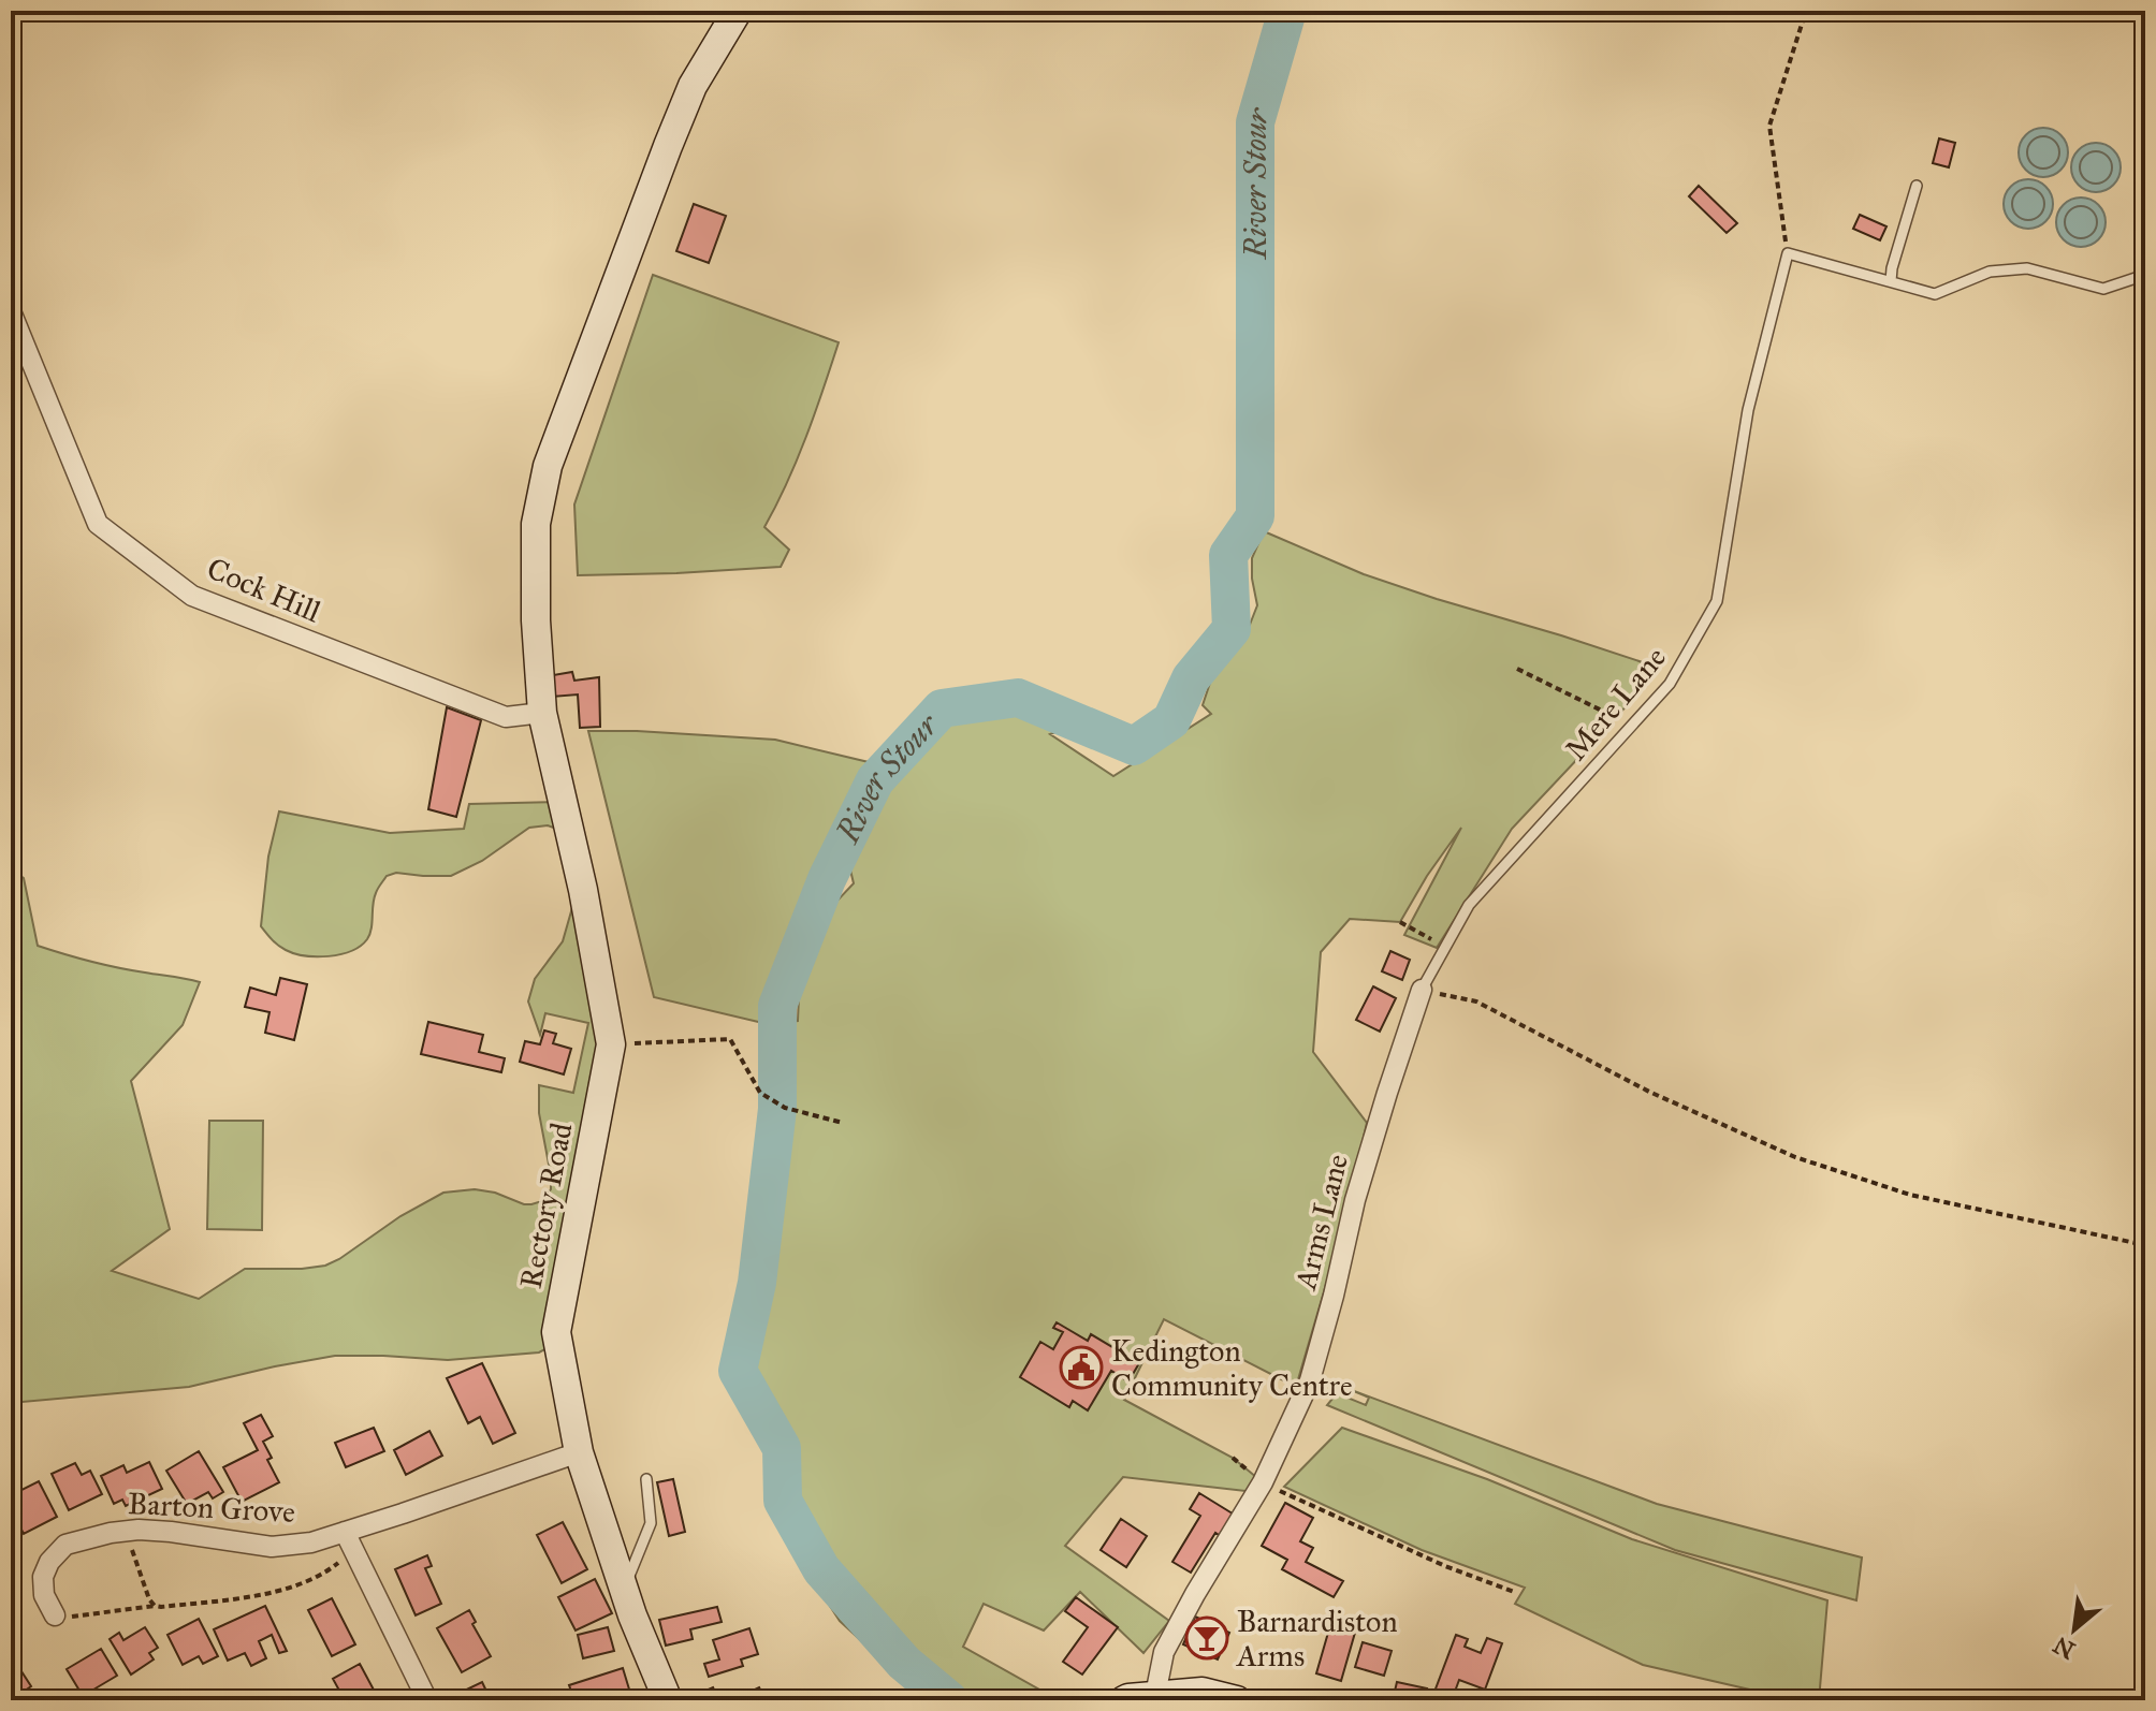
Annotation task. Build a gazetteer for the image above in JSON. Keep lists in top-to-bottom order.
{
  "streets": {
    "street": [
      "Cock Hill",
      "Rectory Road",
      "Arms Lane",
      "Barton Grove"
    ],
    "lane": ["Mere Lane"]
  },
  "crossings": [
    ["Cock Hill", "Rectory Road"],
    ["Mere Lane", "Arms Lane"],
    ["Rectory Road", "Barton Grove"]
  ],
  "water": ["River Stour"],
  "places": {
    "public building": ["Kedington Community Centre"],
    "bar": ["Barnardiston Arms"]
  },
  "north": "bottom left"
}
